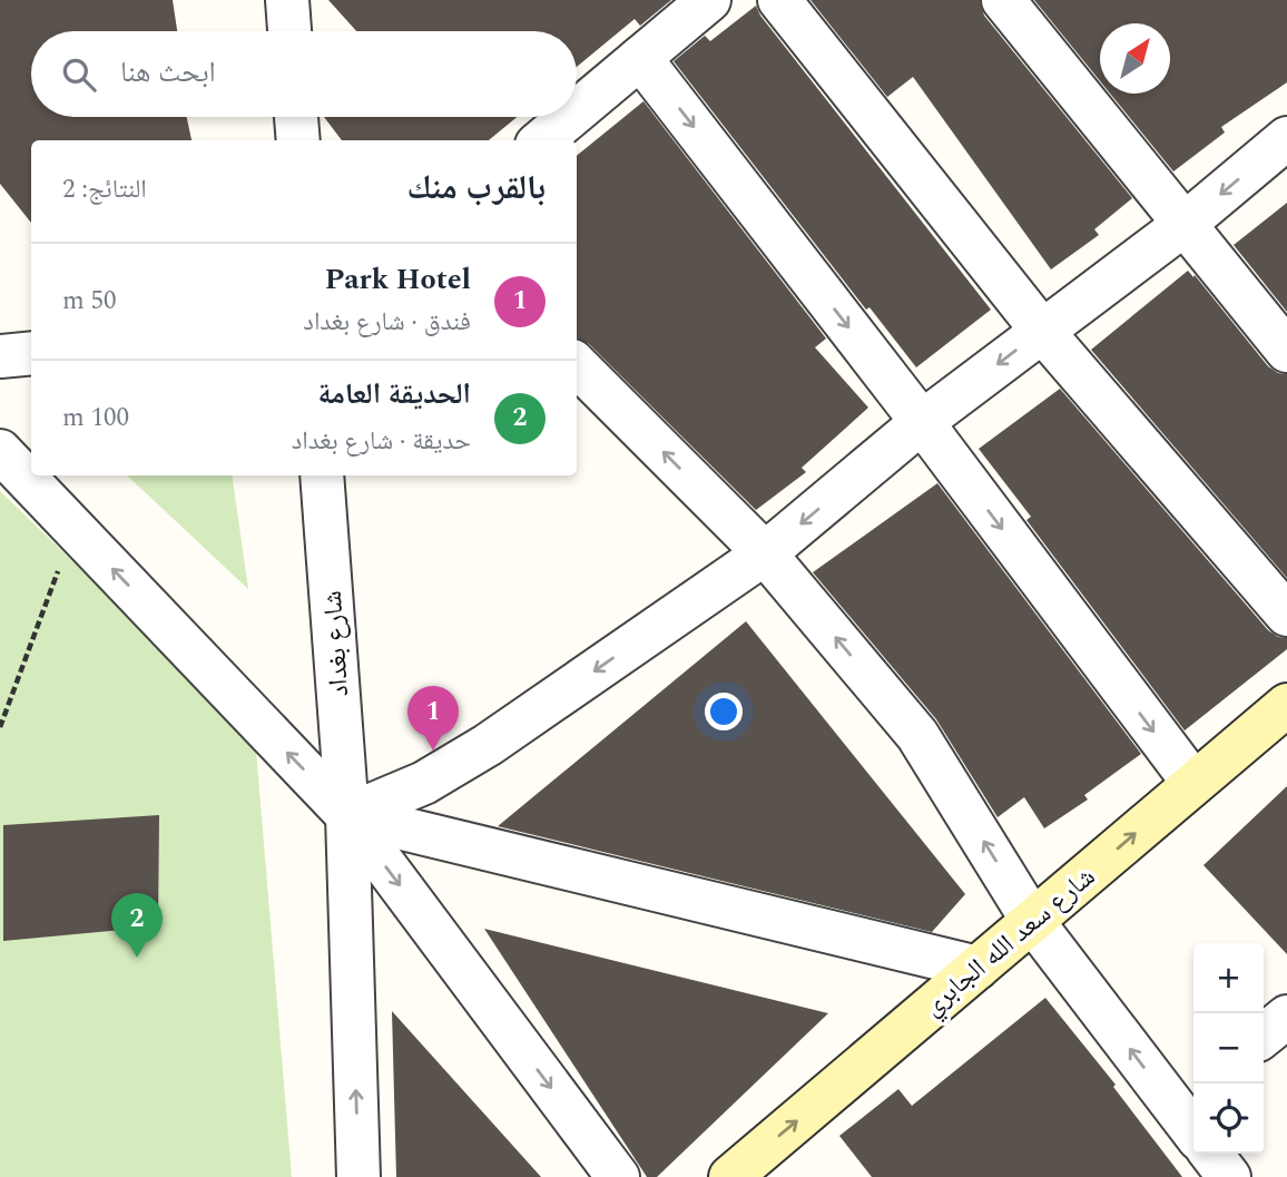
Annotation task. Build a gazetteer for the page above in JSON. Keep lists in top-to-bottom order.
{
  "streets": {
    "main road": ["شارع سعد الله الجابري"],
    "street": ["شارع بغداد"]
  },
  "one_way": ["شارع بغداد", "شارع سعد الله الجابري"],
  "north": "top right",
  "page": {
    "search": "ابحث هنا",
    "heading": ["بالقرب منك", "النتائج: 2"],
    "list": [
      {
        "mark": "1",
        "name": "Park Hotel",
        "note": "فندق · شارع بغداد",
        "value": "50 m"
      },
      {
        "mark": "2",
        "name": "الحديقة العامة",
        "note": "حديقة · شارع بغداد",
        "value": "100 m"
      }
    ],
    "pins": ["1", "2"],
    "map_buttons": ["+", "−"]
  }
}
